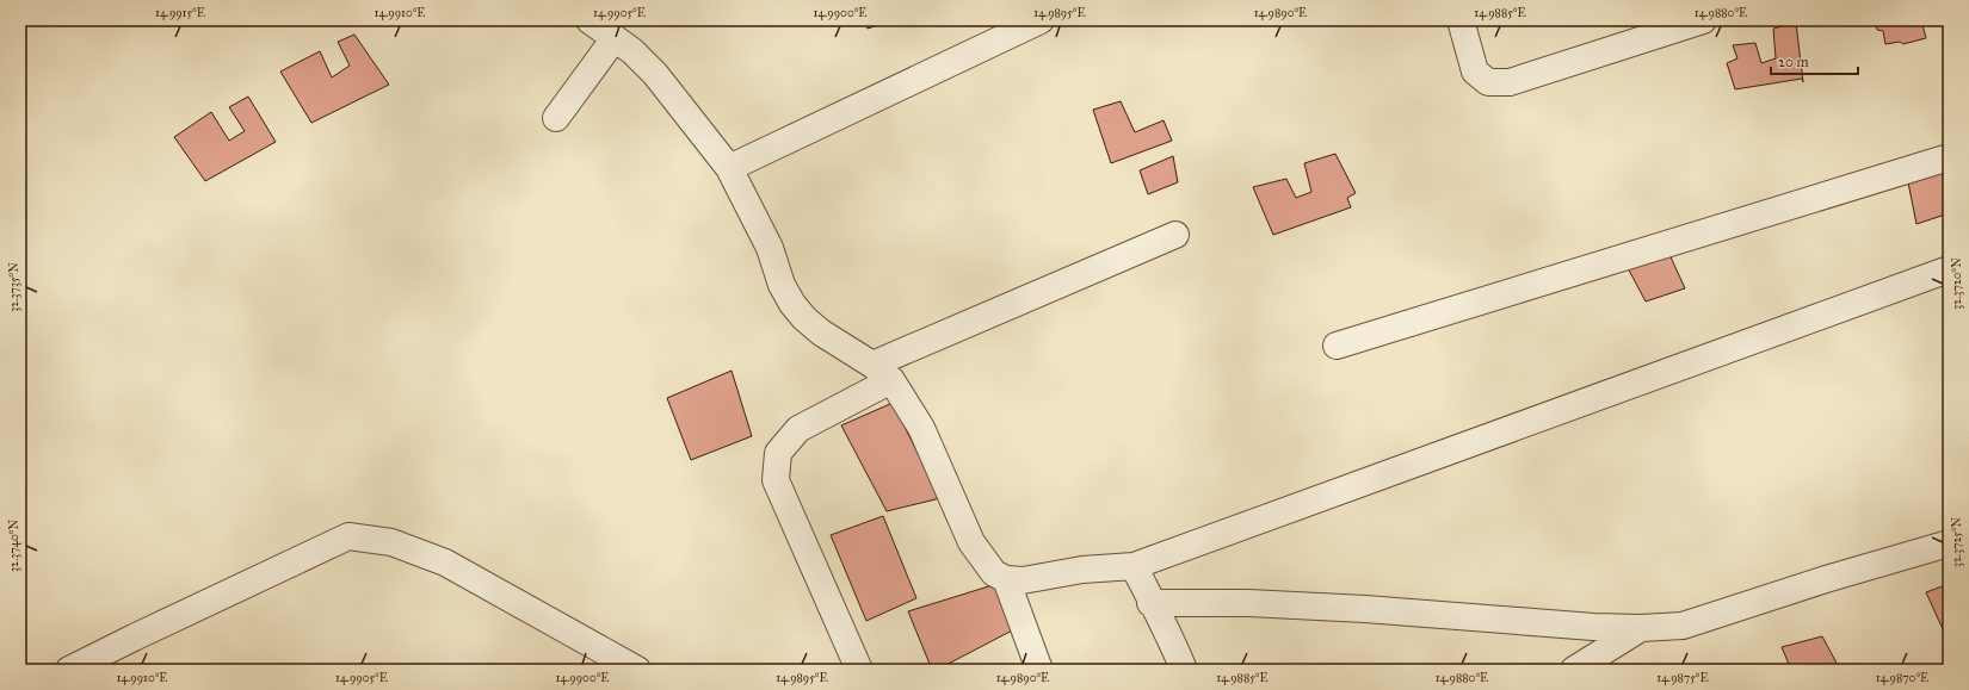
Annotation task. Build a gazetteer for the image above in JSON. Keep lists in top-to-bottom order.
{
  "scale_bar": "20 m",
  "coordinates": [
    "14.9915°E",
    "14.9910°E",
    "14.9905°E",
    "14.9900°E",
    "14.9895°E",
    "14.9890°E",
    "14.9885°E",
    "14.9880°E",
    "32.3720°N",
    "32.3735°N",
    "32.3725°N",
    "32.3740°N",
    "14.9875°E",
    "14.9870°E"
  ]
}
